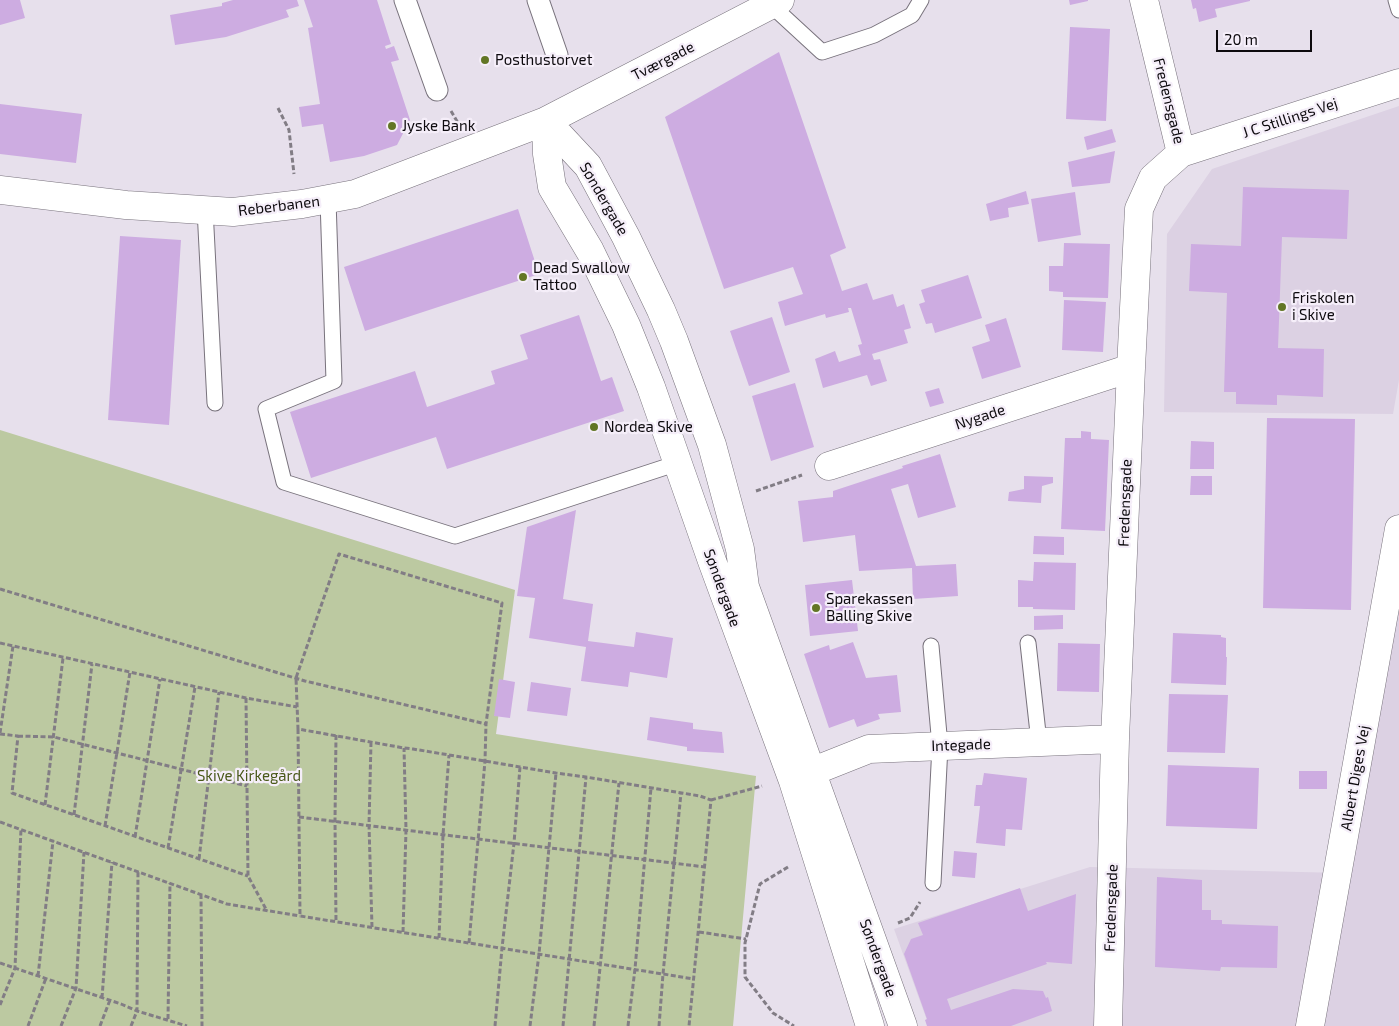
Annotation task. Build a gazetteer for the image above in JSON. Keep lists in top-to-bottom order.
{
  "streets": {
    "street": [
      "Tværgade",
      "Fredensgade",
      "J C Stillings Vej",
      "Søndergade",
      "Reberbanen",
      "Nygade",
      "Integade",
      "Albert Diges Vej"
    ]
  },
  "crossings": [
    ["Tværgade", "Søndergade"],
    ["Tværgade", "Reberbanen"],
    ["Fredensgade", "J C Stillings Vej"],
    ["Fredensgade", "Nygade"],
    ["Fredensgade", "Integade"],
    ["Søndergade", "Reberbanen"],
    ["Søndergade", "Integade"]
  ],
  "parks": ["Skive Kirkegård"],
  "places": [
    "Posthustorvet",
    "Jyske Bank",
    "Dead Swallow Tattoo",
    "Friskolen i Skive",
    "Nordea Skive",
    "Sparekassen Balling Skive"
  ],
  "scale_bar": "20 m"
}
